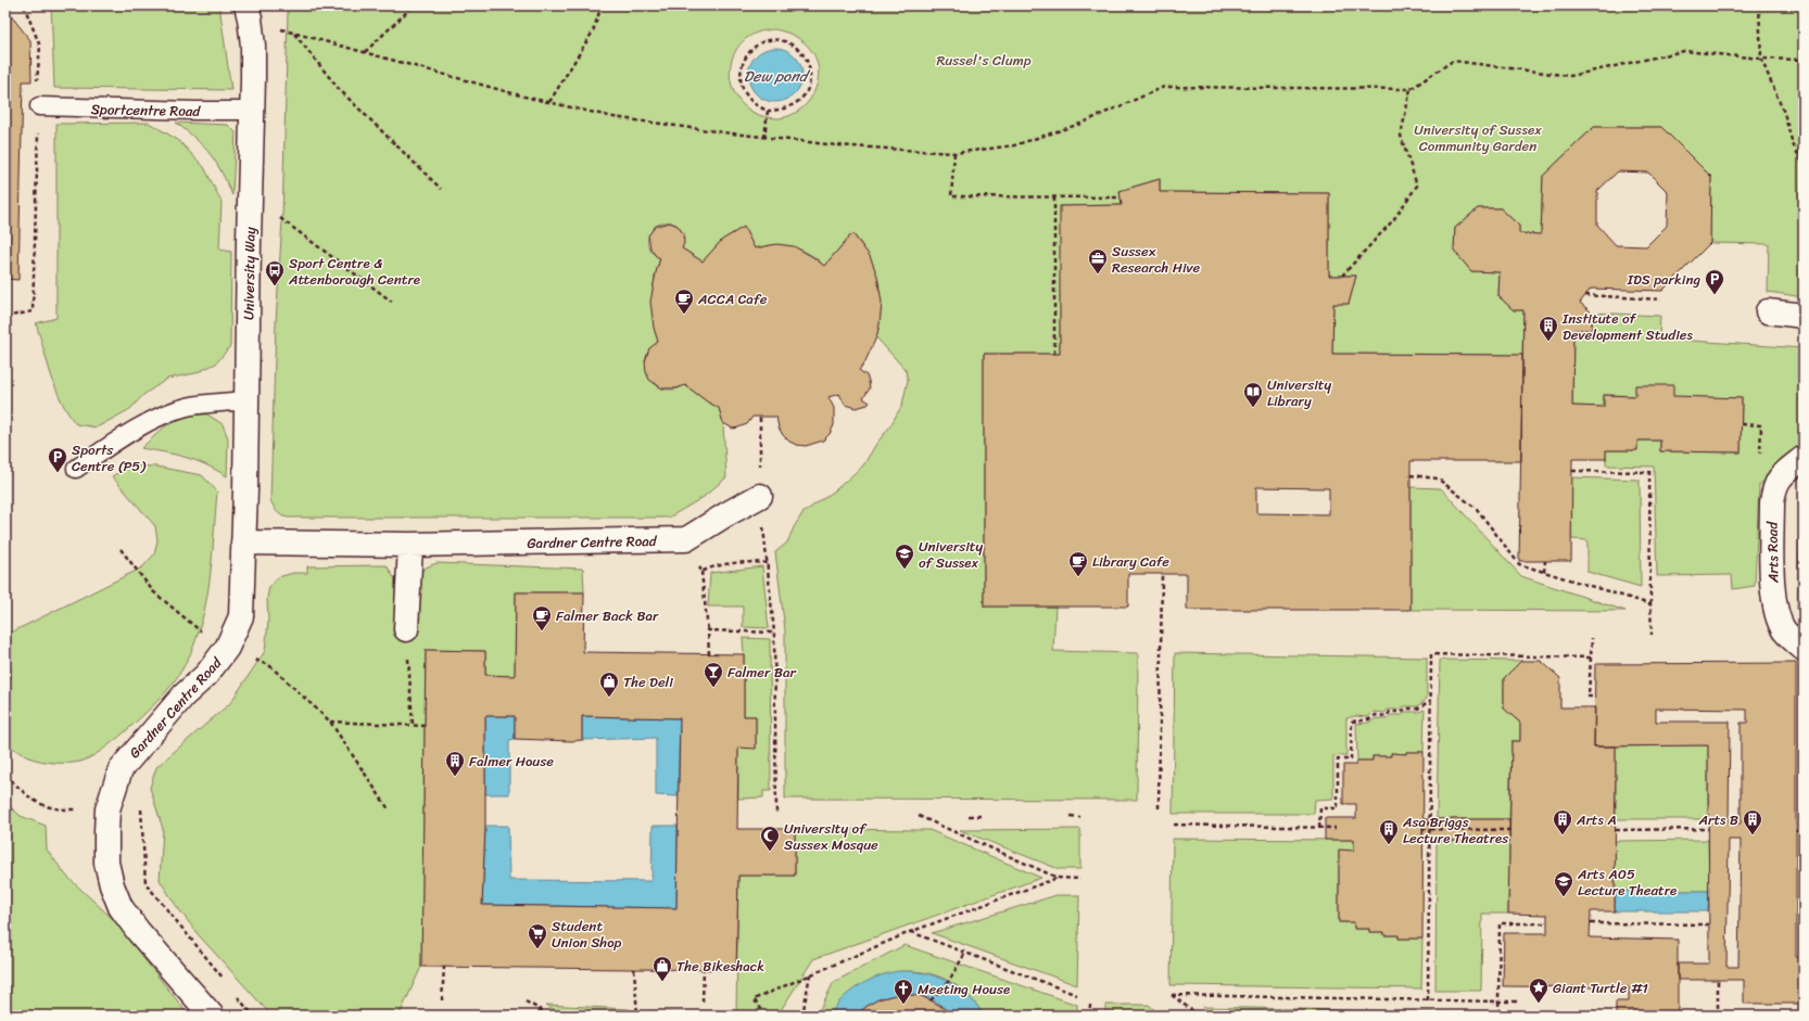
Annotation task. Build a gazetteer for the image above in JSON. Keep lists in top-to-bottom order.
{
  "streets": {
    "street": ["University Way", "Gardner Centre Road", "Arts Road"],
    "lane": ["Sportcentre Road"]
  },
  "crossings": [
    ["Sportcentre Road", "University Way"],
    ["University Way", "Gardner Centre Road"]
  ],
  "water": ["Dew pond"],
  "parks": ["Russel's Clump", "University of Sussex Community Garden"],
  "places": {
    "office": ["Sussex Research Hive"],
    "bus stop": ["Sport Centre & Attenborough Centre"],
    "parking": ["IDS parking", "Sports Centre (P5)"],
    "cafe": ["ACCA Cafe", "Library Cafe", "Falmer Back Bar"],
    "building": [
      "Institute of Development Studies",
      "Falmer House",
      "Arts A",
      "Arts B",
      "Asa Briggs Lecture Theatres"
    ],
    "library": ["University Library"],
    "school or university": ["University of Sussex", "Arts A05 Lecture Theatre"],
    "bar": ["Falmer Bar"],
    "shop": ["The Deli", "The Bikeshack"],
    "mosque": ["University of Sussex Mosque"],
    "supermarket": ["Student Union Shop"],
    "place": ["Giant Turtle #1"],
    "church": ["Meeting House"]
  }
}
